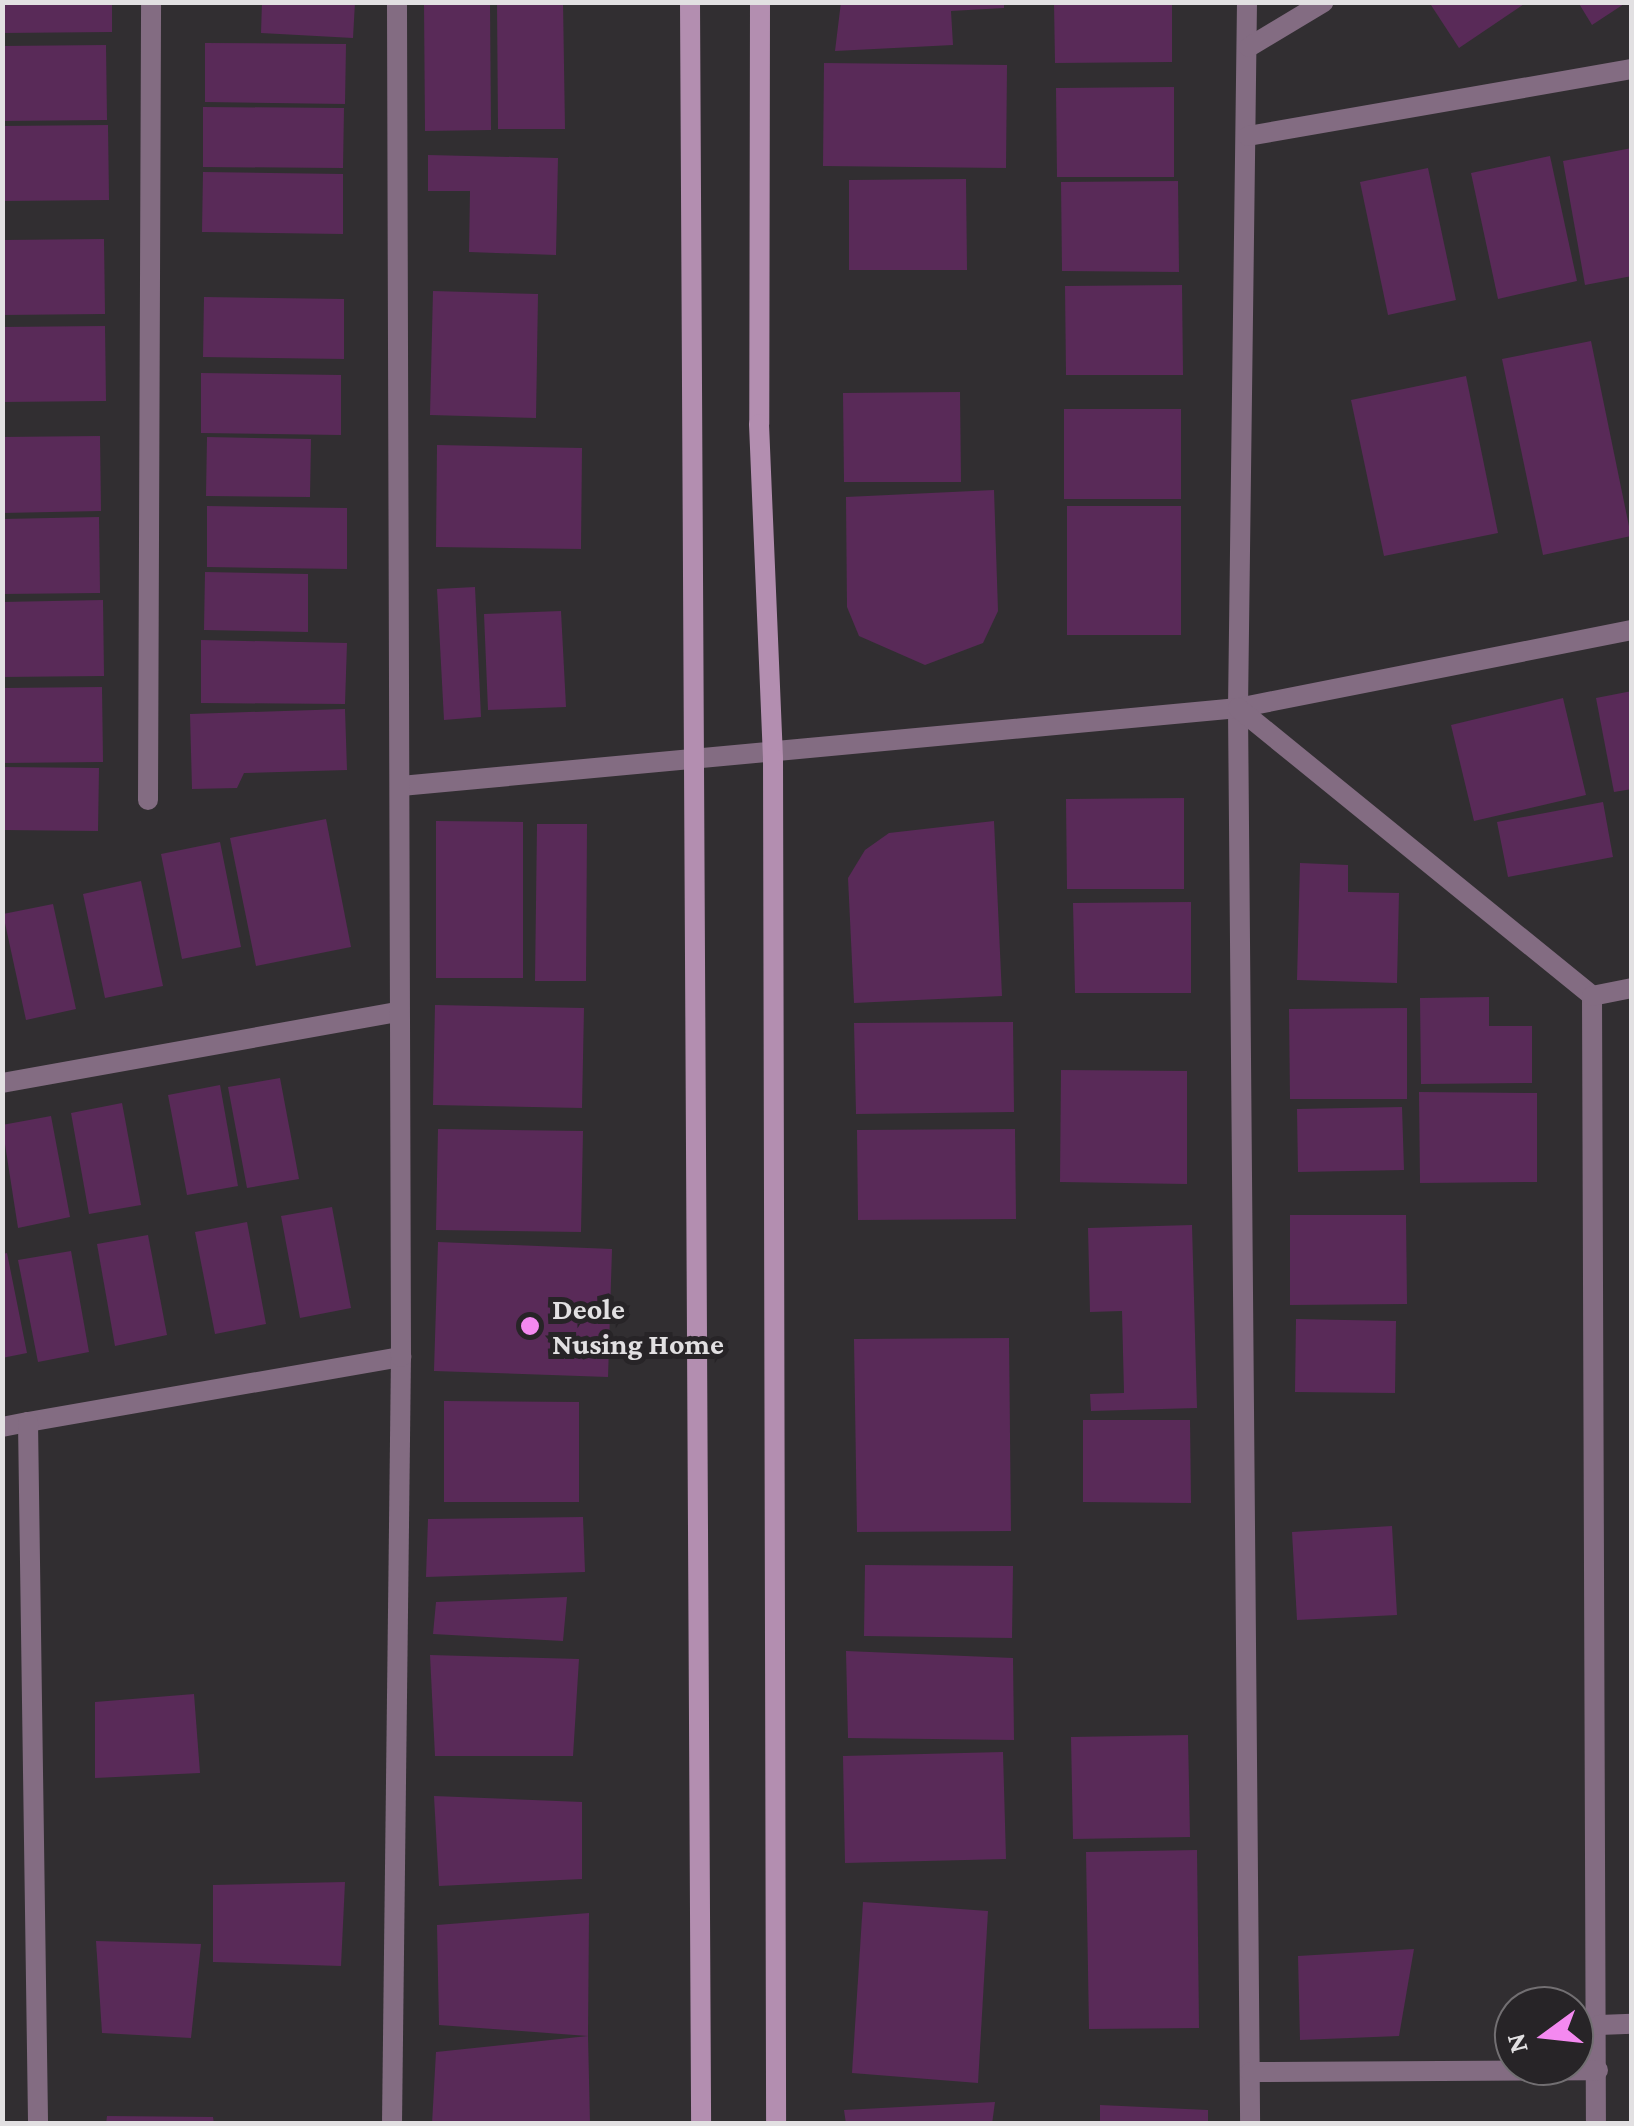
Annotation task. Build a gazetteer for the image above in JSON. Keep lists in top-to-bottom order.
{
  "places": ["Deole Nusing Home"],
  "north": "left"
}
